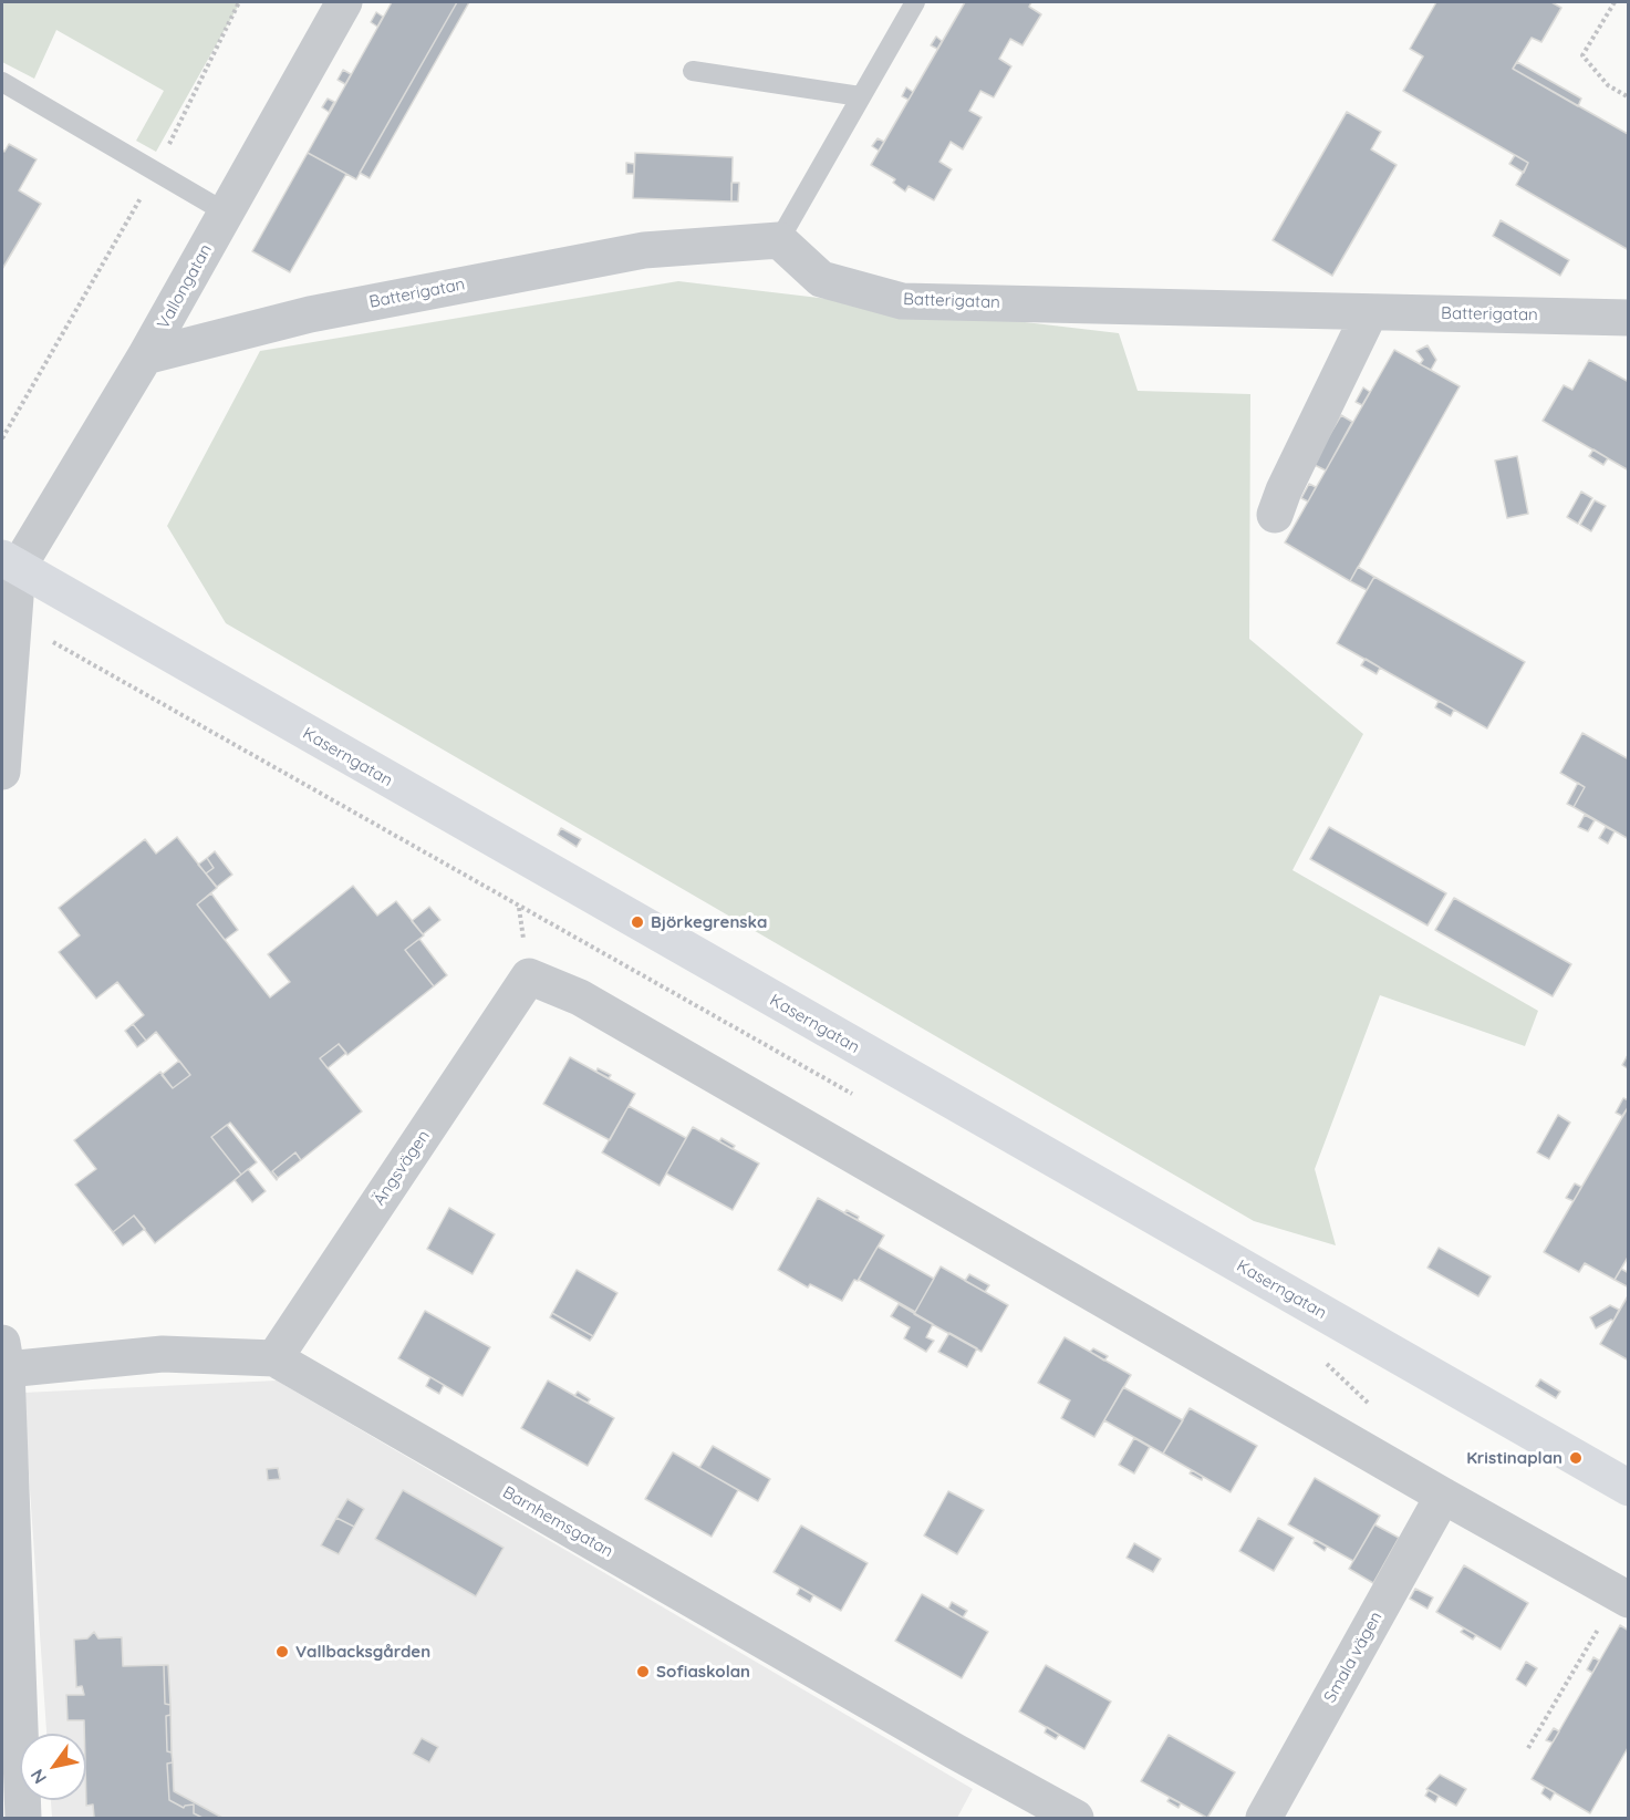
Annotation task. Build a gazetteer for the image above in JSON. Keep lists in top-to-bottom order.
{
  "streets": {
    "main road": ["Kaserngatan"],
    "street": [
      "Vallongatan",
      "Batterigatan",
      "Ängsvägen",
      "Barnhemsgatan",
      "Smala vägen"
    ]
  },
  "crossings": [
    ["Vallongatan", "Batterigatan"],
    ["Vallongatan", "Kaserngatan"],
    ["Ängsvägen", "Barnhemsgatan"],
    ["Ängsvägen", "Smala vägen"]
  ],
  "places": [
    "Björkegrenska",
    "Kristinaplan",
    "Vallbacksgården",
    "Sofiaskolan"
  ],
  "north": "bottom left"
}
